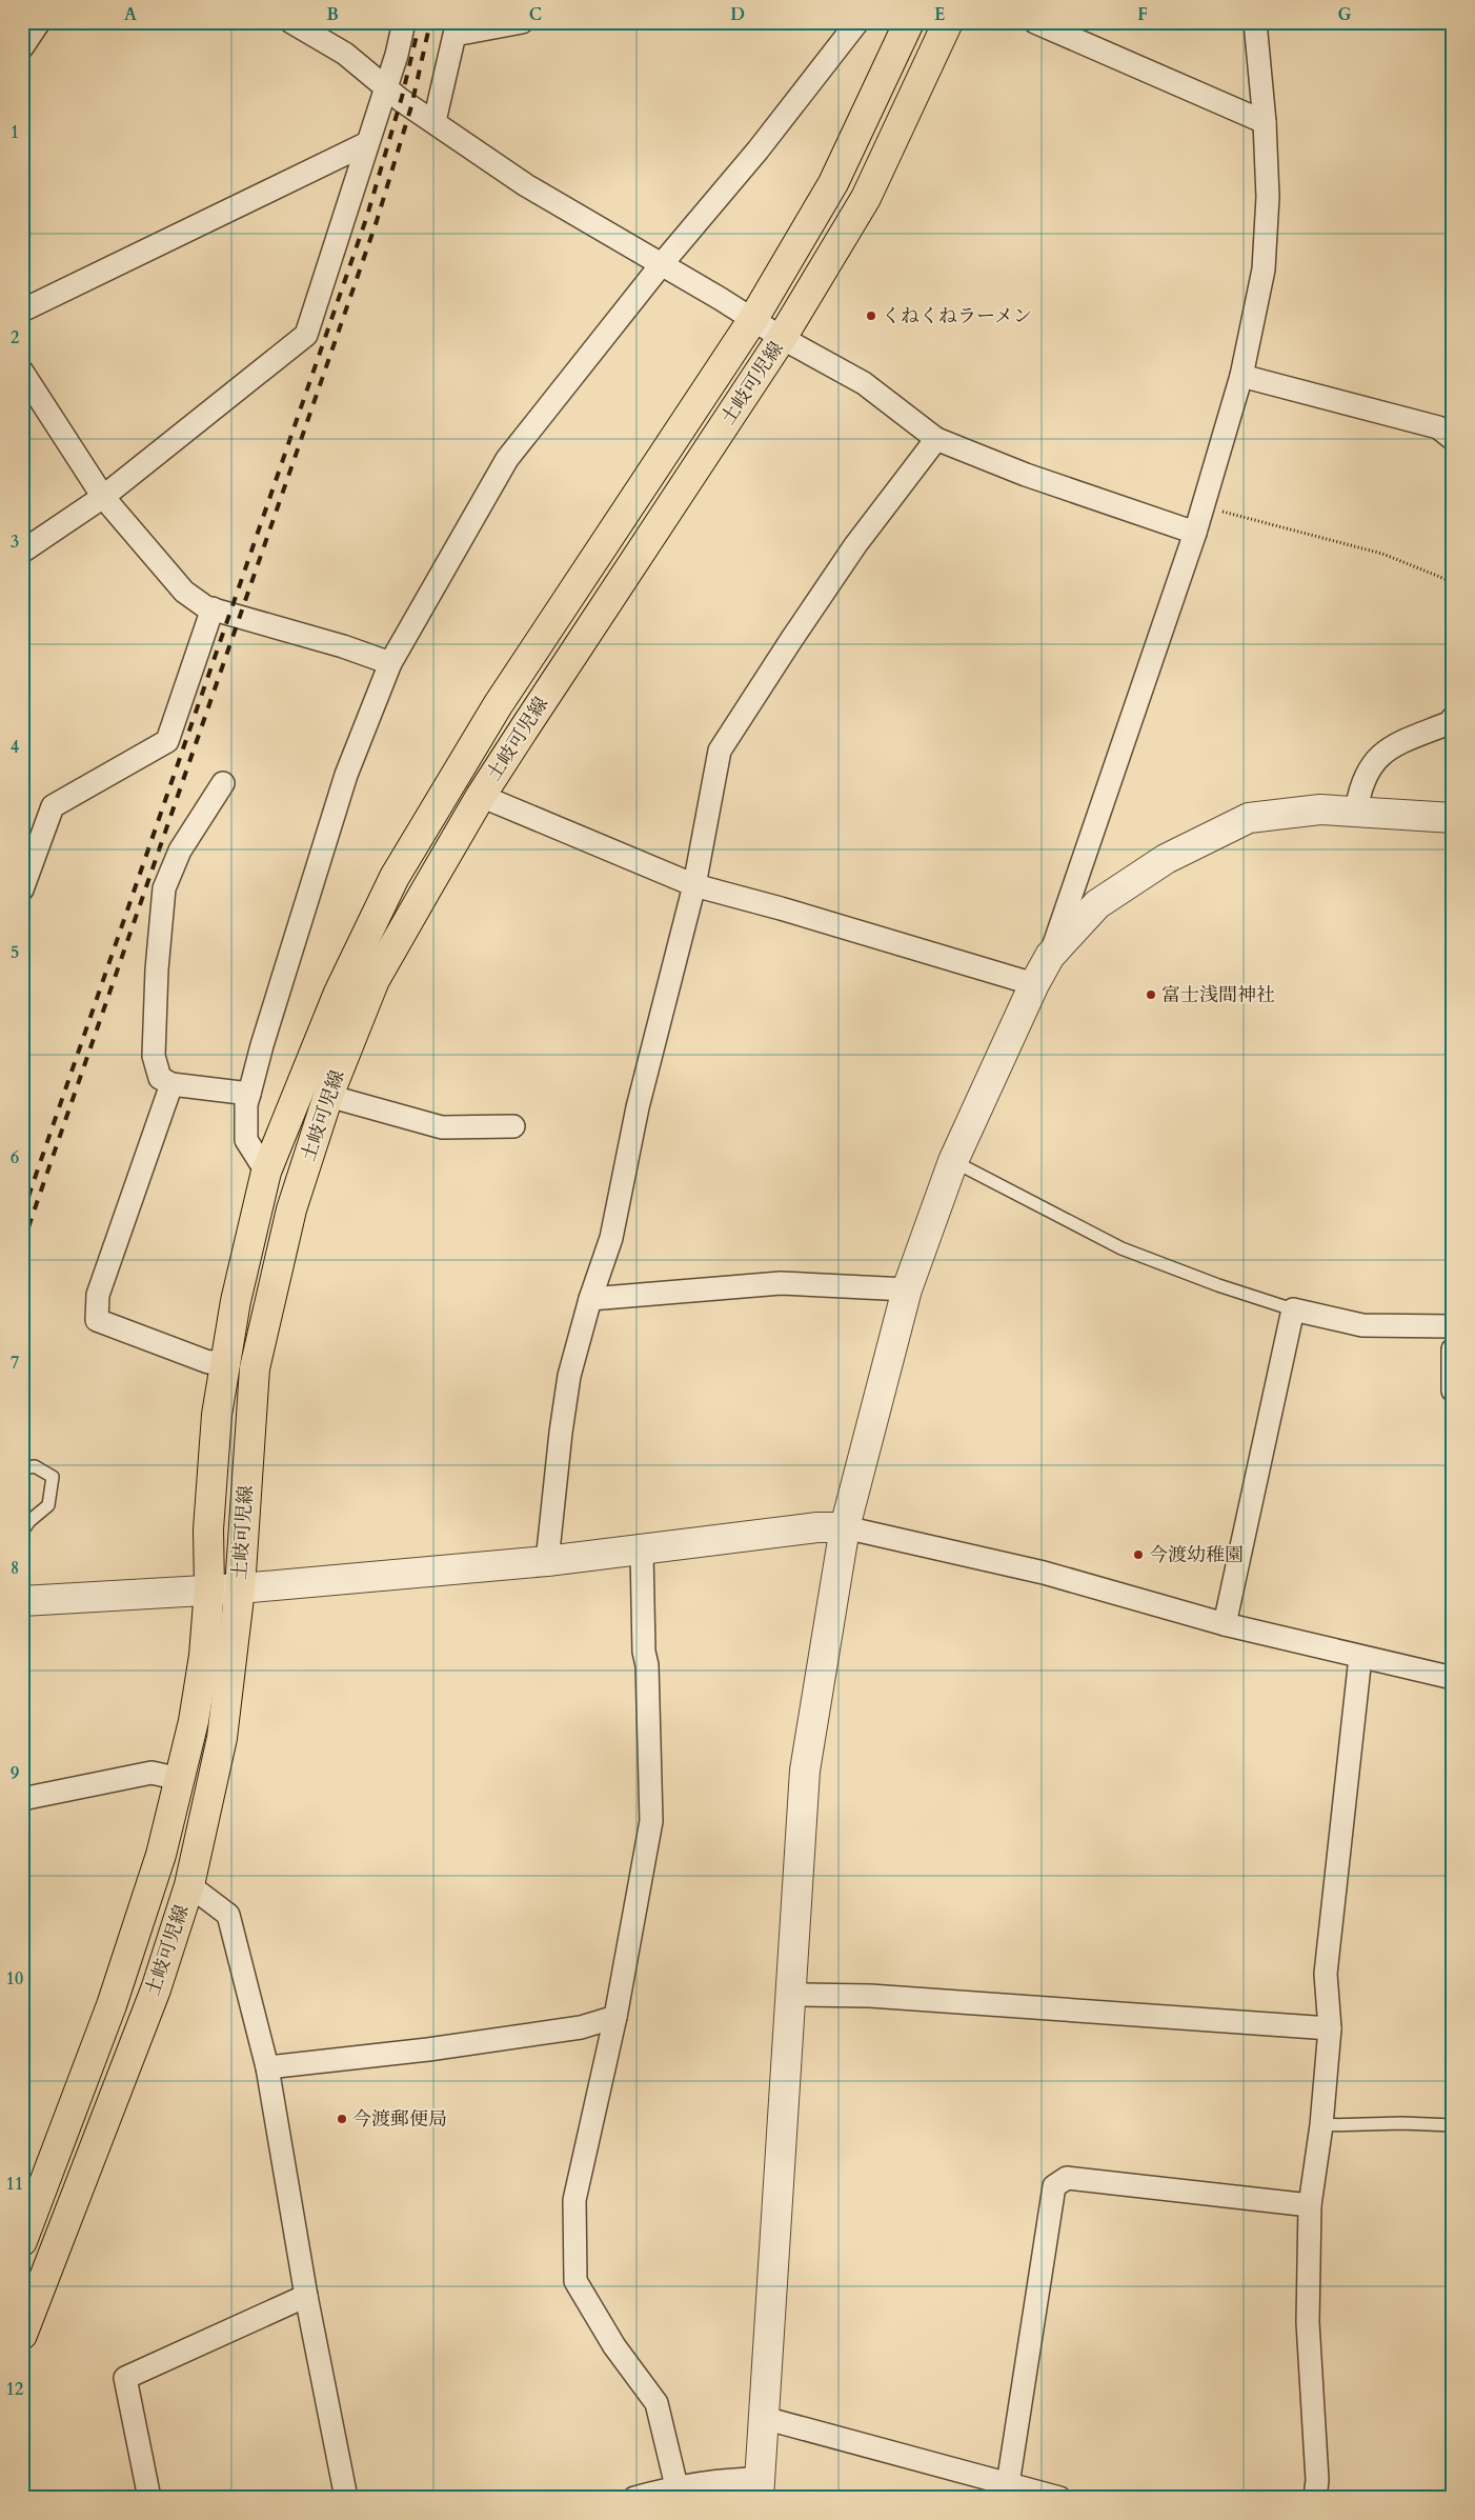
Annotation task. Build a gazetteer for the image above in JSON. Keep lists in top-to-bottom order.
{
  "streets": {
    "main road": ["土岐可児線"]
  },
  "places": [
    "くねくねラーメン",
    "富士浅間神社",
    "今渡幼稚園",
    "今渡郵便局"
  ],
  "grid": {
    "columns": [
      "A",
      "B",
      "C",
      "D",
      "E",
      "F",
      "G"
    ],
    "rows": [
      "1",
      "2",
      "3",
      "4",
      "5",
      "6",
      "7",
      "8",
      "9",
      "10",
      "11",
      "12"
    ]
  }
}
